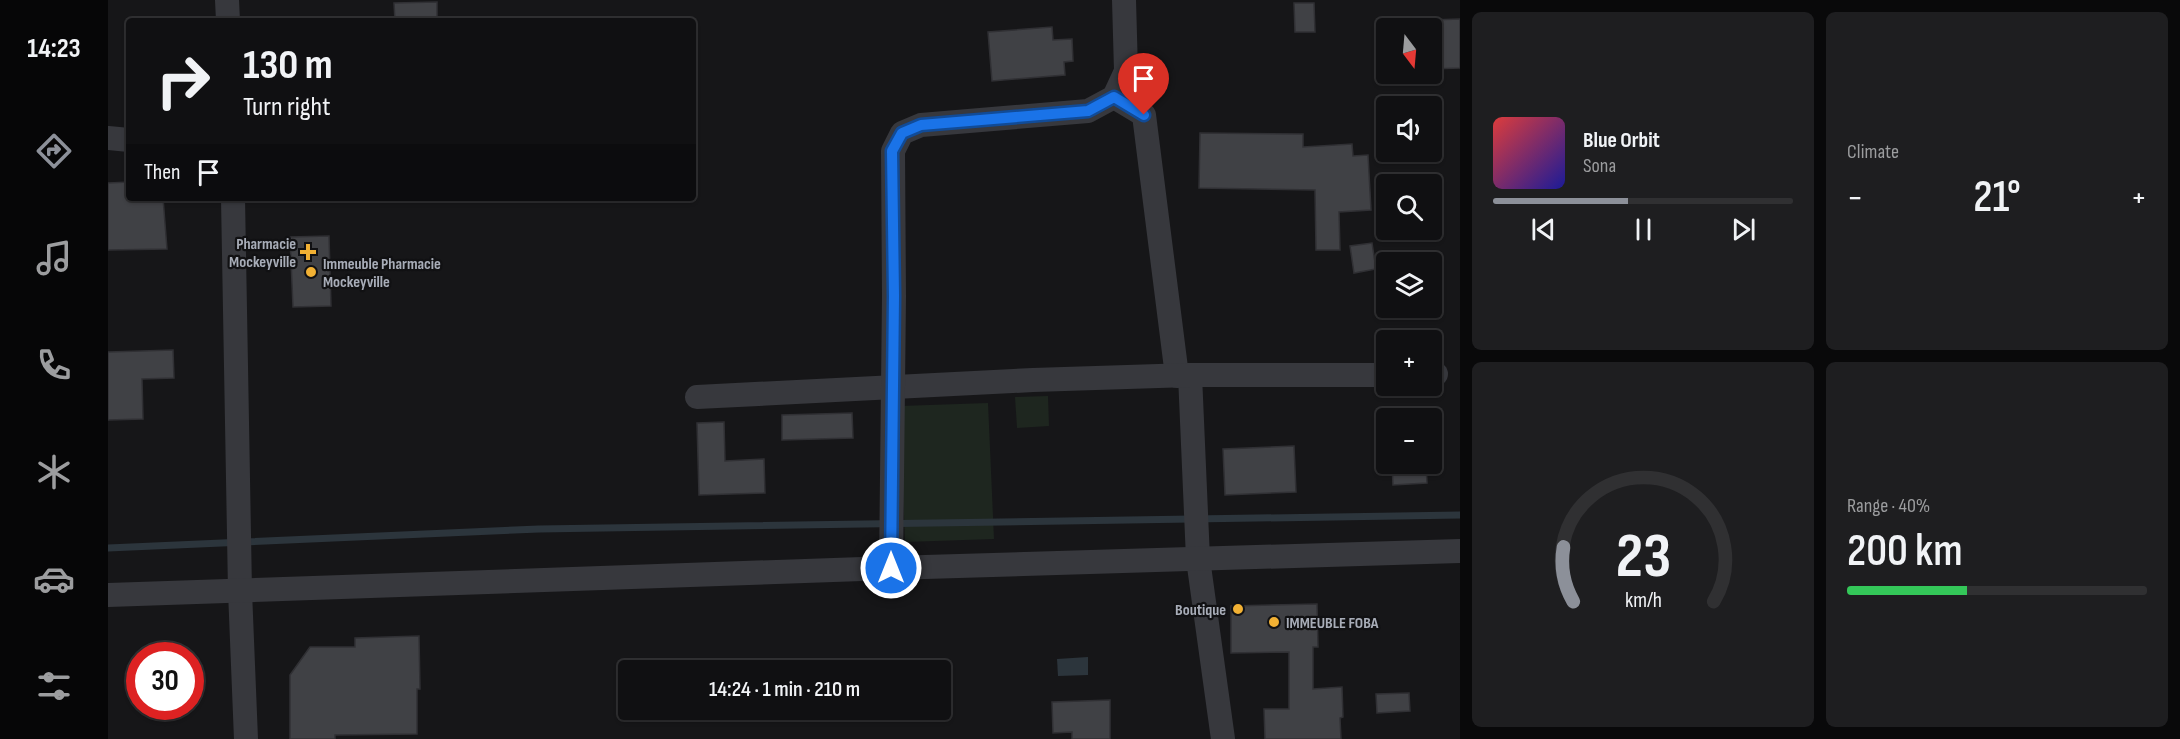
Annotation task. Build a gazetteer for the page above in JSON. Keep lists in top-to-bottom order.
{
  "places": {
    "health": ["Pharmacie Mockeyville"],
    "other": ["Immeuble Pharmacie Mockeyville", "Boutique", "IMMEUBLE FOBA"]
  },
  "north": "bottom",
  "page": {
    "tabs": "14:23",
    "tile": [
      "Climate",
      ["Range · 40%", "200 km"]
    ],
    "map_buttons": ["+", "−"],
    "turn": ["130 m", "Turn right"],
    "song": ["Blue Orbit", "Sona"],
    "then": "Then",
    "heat": ["−", "21°", "+"],
    "limit": "30",
    "trip": "14:24 · 1 min · 210 m",
    "gauge": ["23", "km/h"]
  }
}
